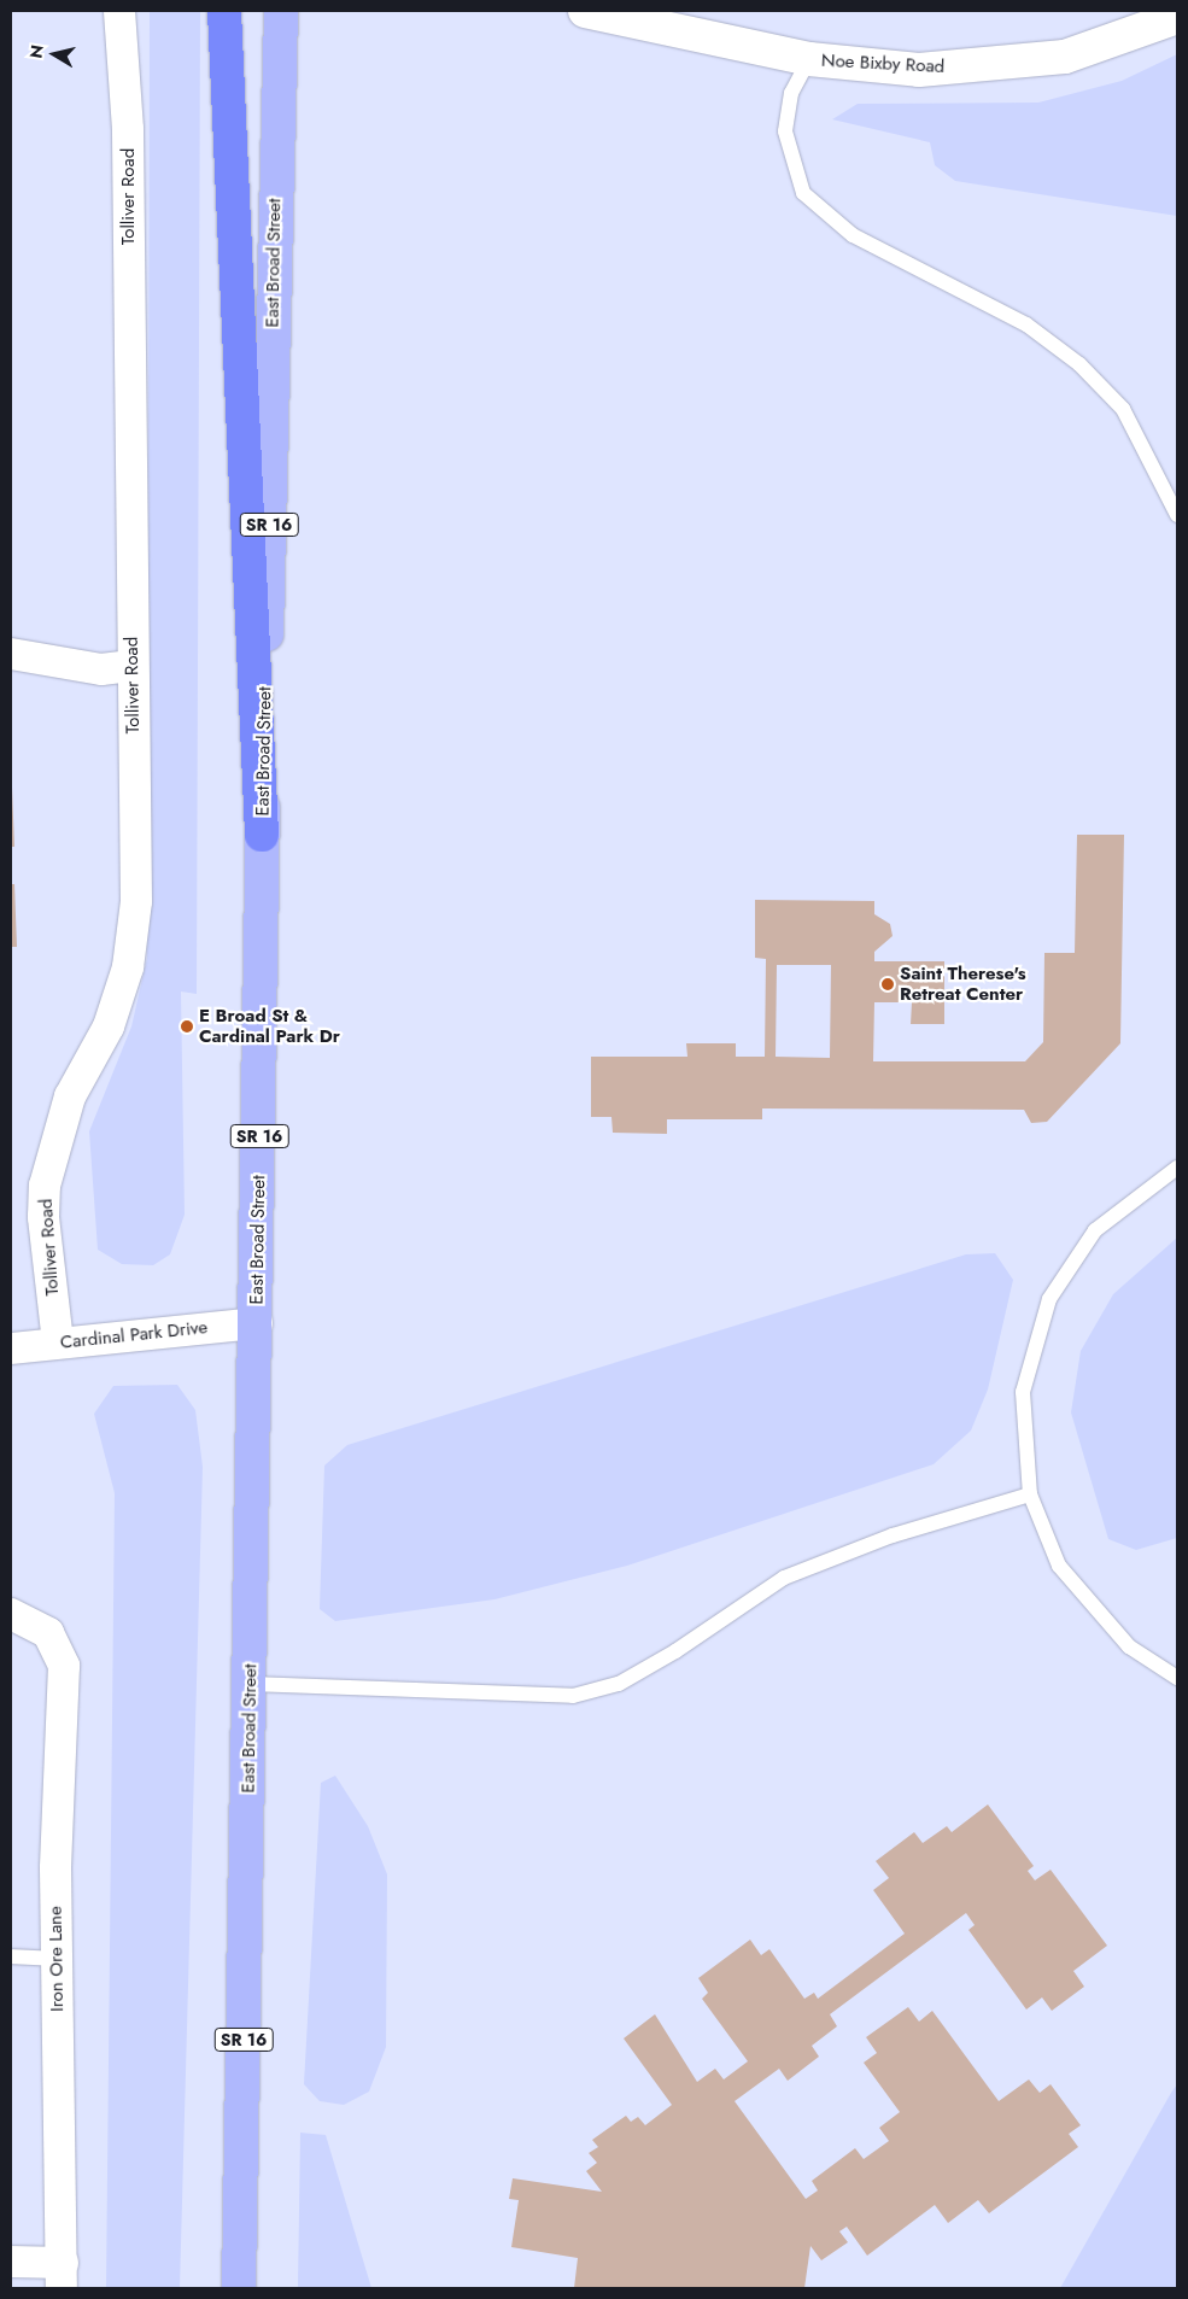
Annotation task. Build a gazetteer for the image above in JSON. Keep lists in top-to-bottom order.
{
  "streets": {
    "main road": ["East Broad Street", "SR 16"],
    "street": [
      "Noe Bixby Road",
      "Tolliver Road",
      "Cardinal Park Drive",
      "Iron Ore Lane"
    ]
  },
  "crossings": [
    ["Tolliver Road", "Cardinal Park Drive"],
    ["East Broad Street", "Cardinal Park Drive"]
  ],
  "places": ["Saint Therese's Retreat Center", "E Broad St & Cardinal Park Dr"],
  "north": "left"
}
